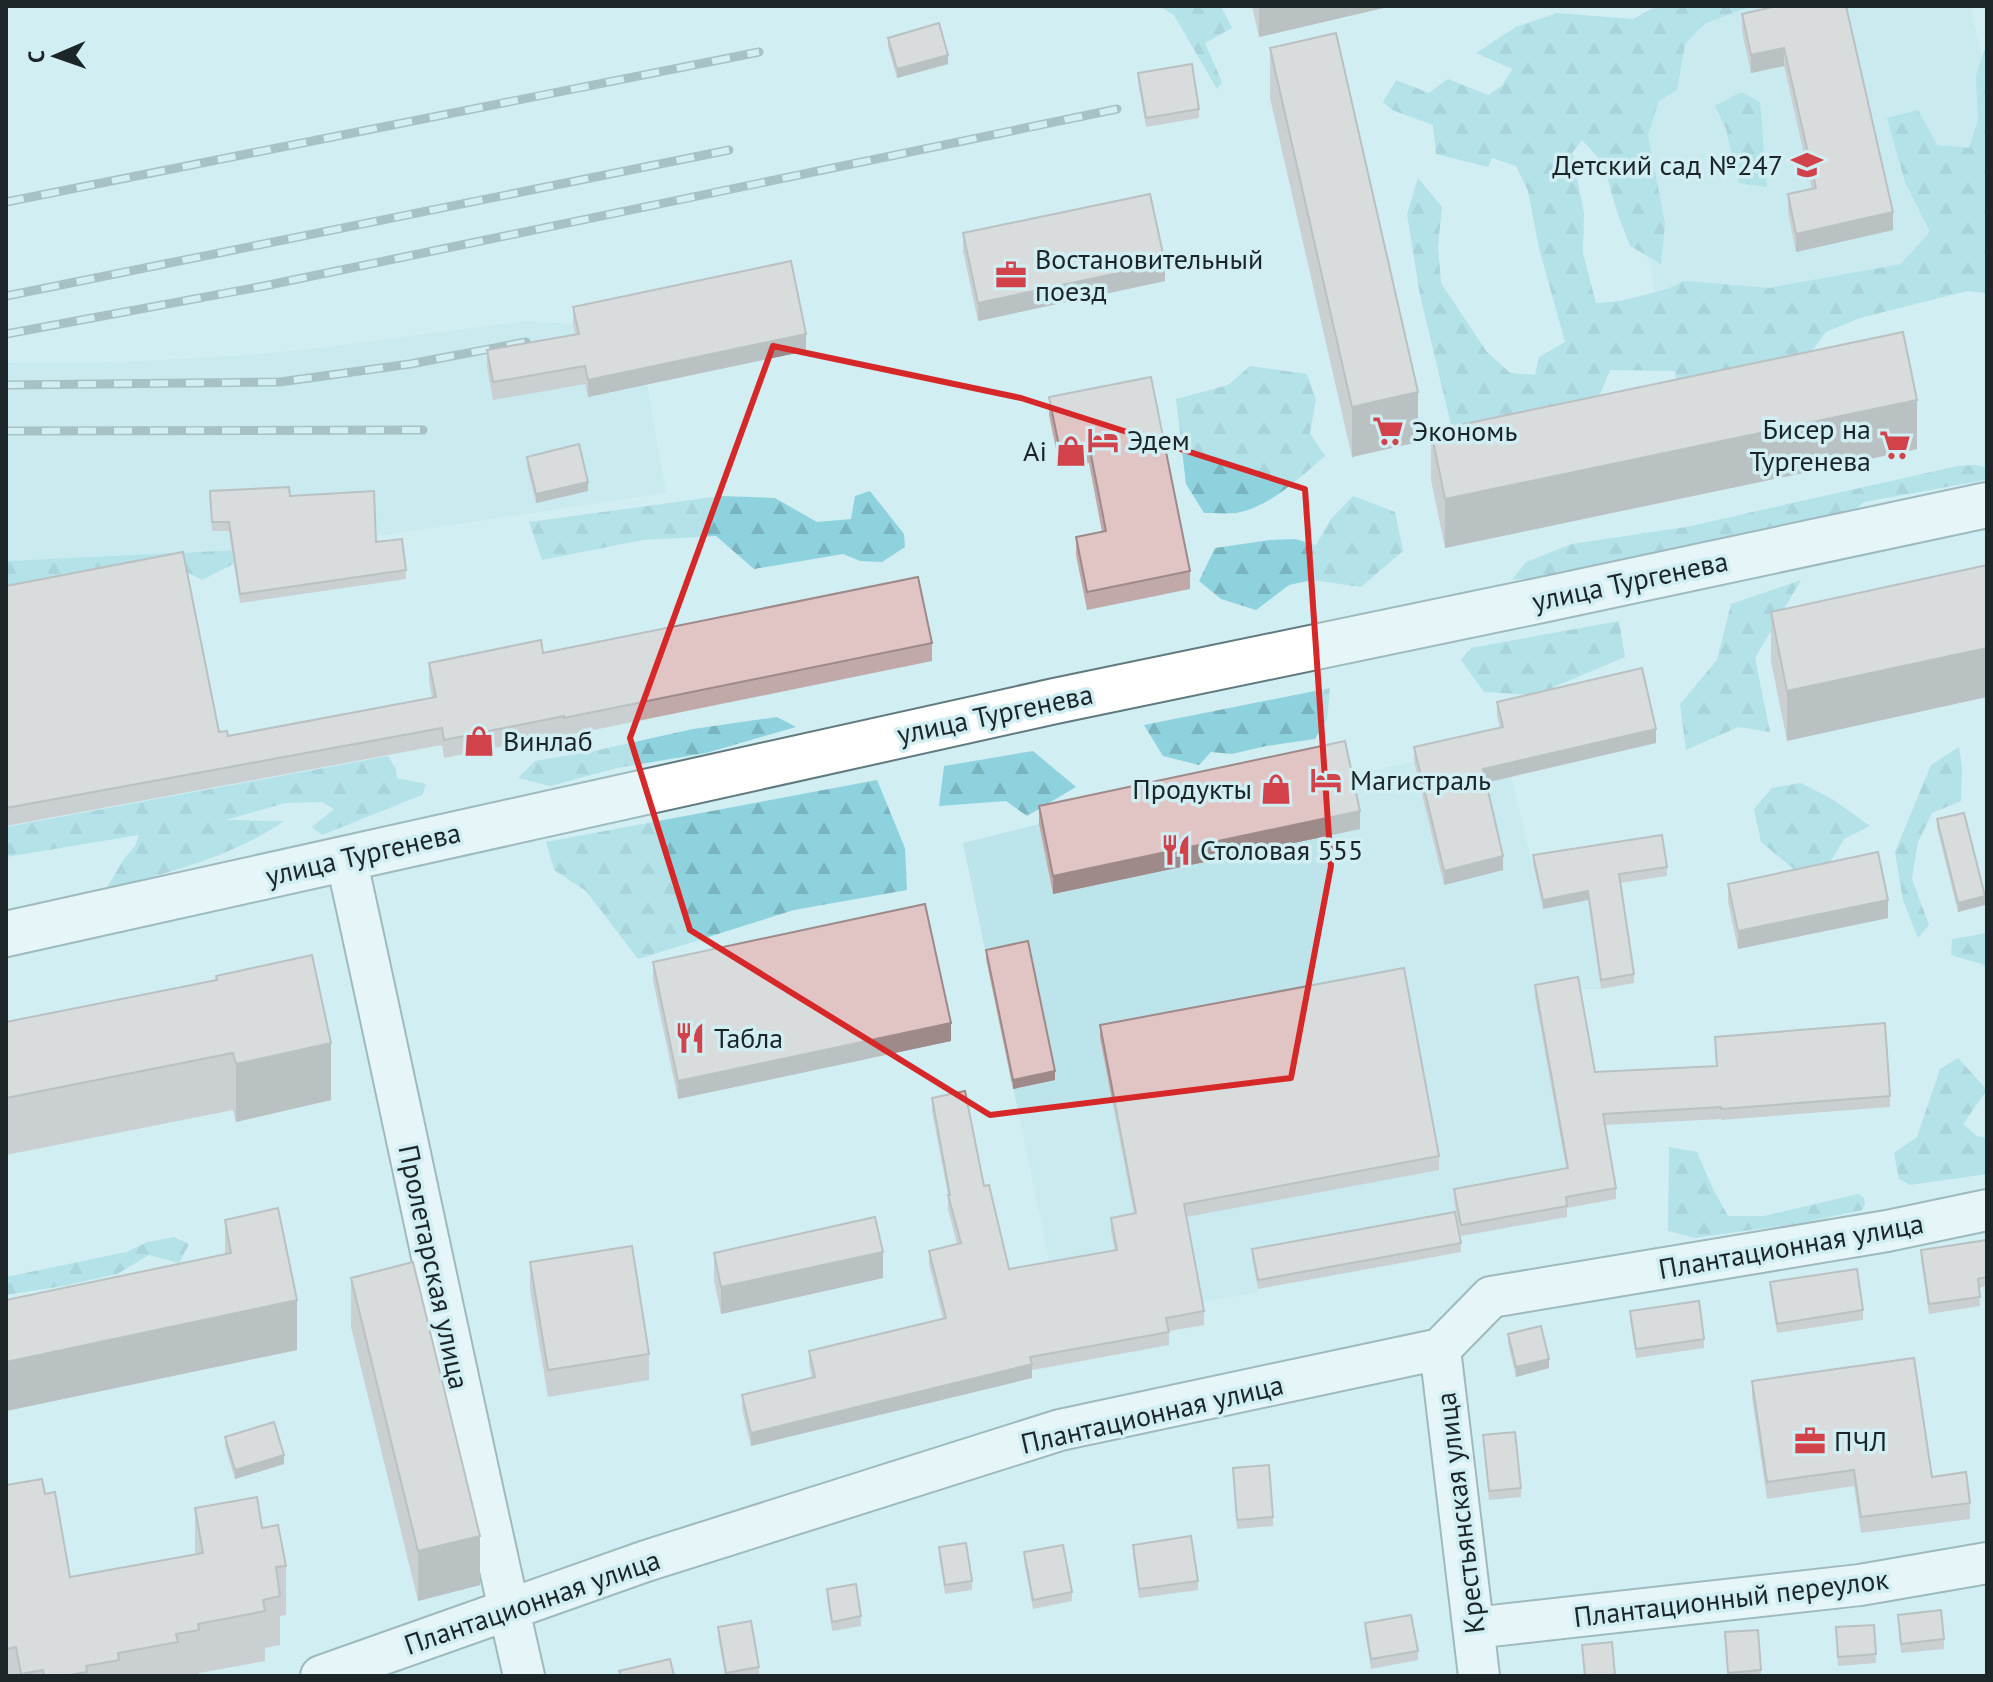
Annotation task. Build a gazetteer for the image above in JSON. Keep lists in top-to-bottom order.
{
  "streets": {
    "main road": ["улица Тургенева"],
    "street": [
      "Плантационная улица",
      "Пролетарская улица",
      "Крестьянская улица",
      "Плантационный переулок"
    ]
  },
  "crossings": [
    ["улица Тургенева", "Пролетарская улица"],
    ["Плантационная улица", "Пролетарская улица"],
    ["Плантационная улица", "Крестьянская улица"],
    ["Крестьянская улица", "Плантационный переулок"]
  ],
  "places": {
    "school or university": ["Детский сад №247"],
    "office": ["Востановительный поезд", "ПЧЛ"],
    "supermarket": ["Экономь", "Бисер на Тургенева"],
    "hotel": ["Эдем", "Магистраль"],
    "shop": ["Ai", "Винлаб", "Продукты"],
    "restaurant": ["Столовая 555", "Табла"]
  },
  "north": "left"
}
